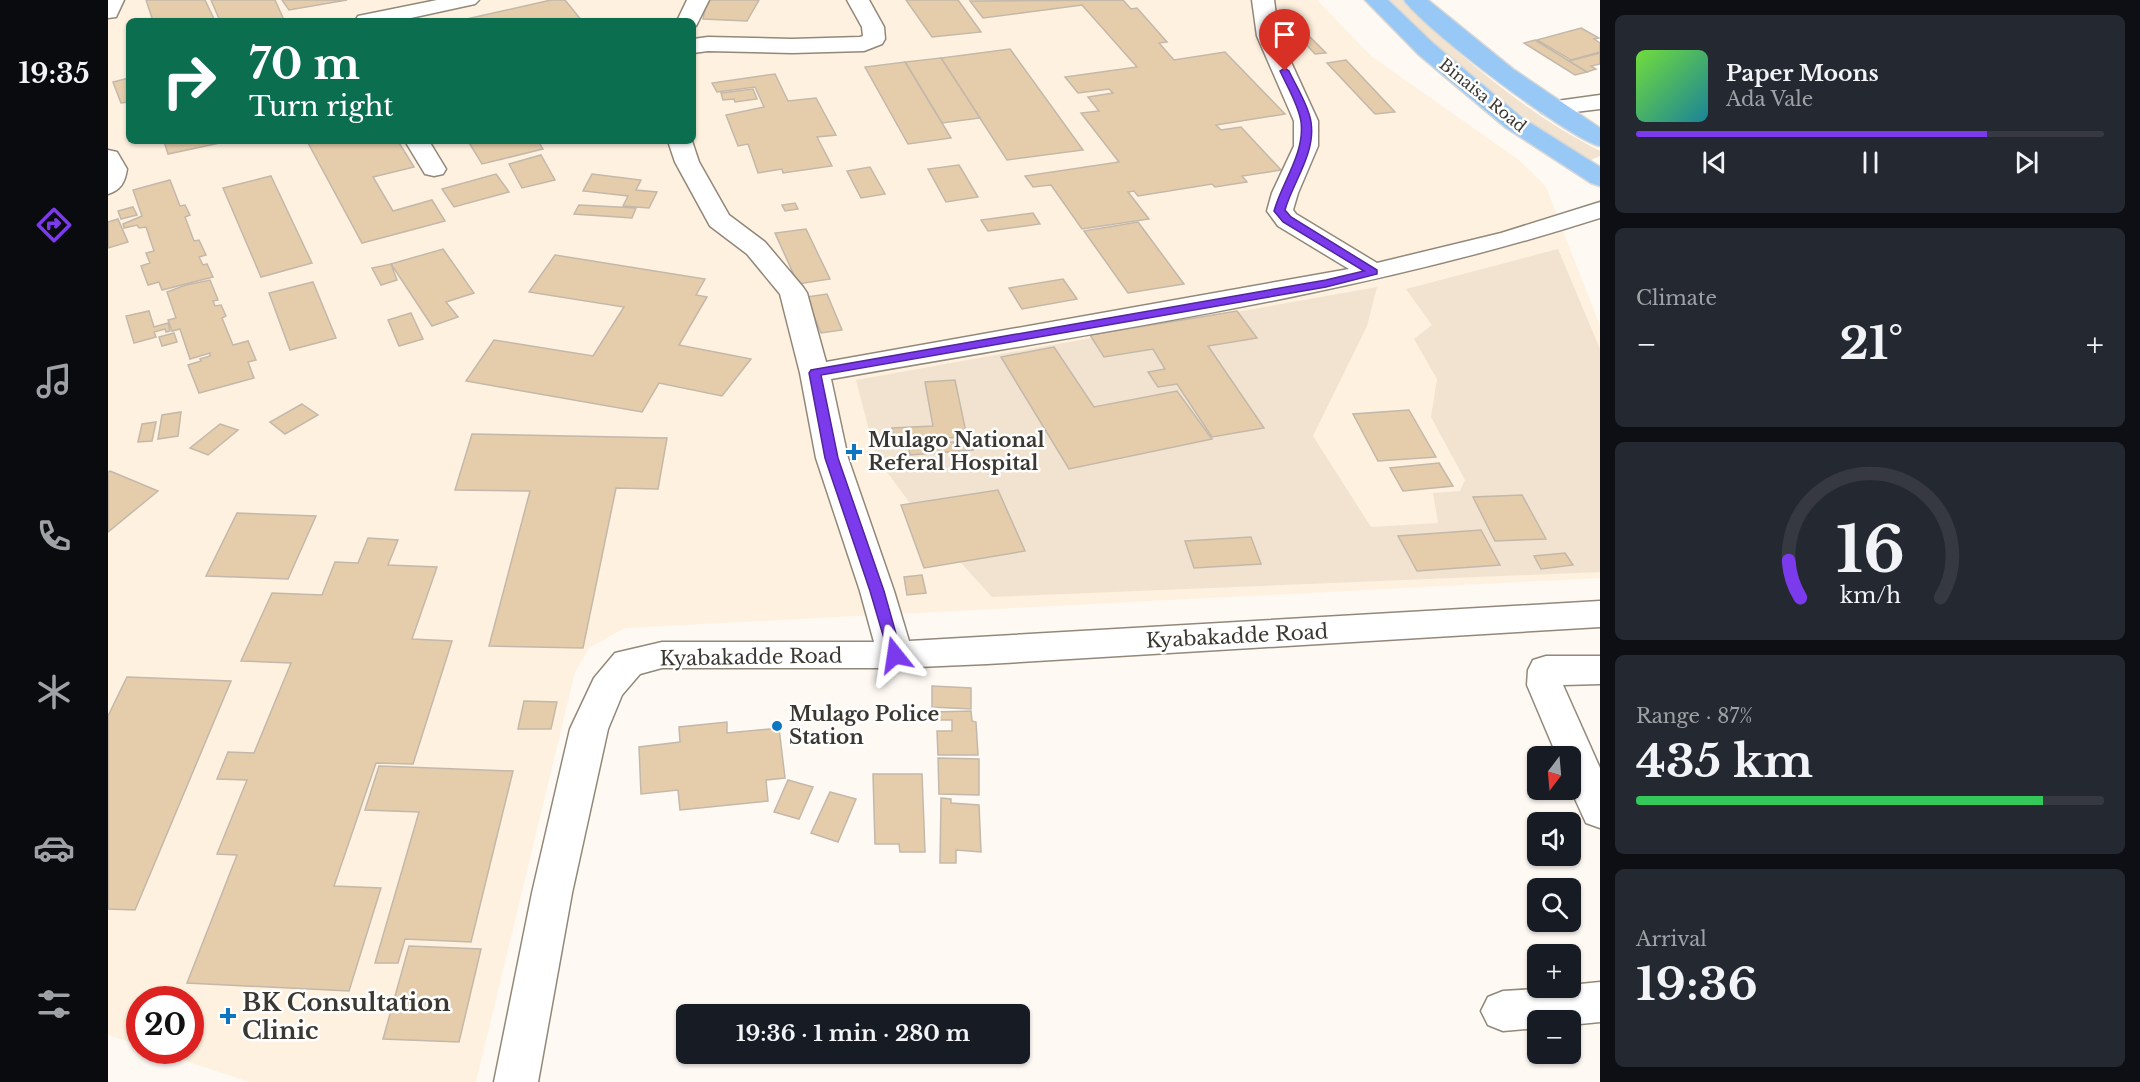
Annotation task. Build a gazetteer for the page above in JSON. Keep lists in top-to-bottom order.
{
  "streets": {
    "main road": ["Binaisa Road"],
    "street": ["Kyabakadde Road"]
  },
  "places": {
    "health": ["Mulago National Referal Hospital", "BK Consultation Clinic"],
    "other": ["Mulago Police Station"]
  },
  "north": "bottom",
  "page": {
    "tabs": "19:35",
    "turn": ["70 m", "Turn right"],
    "song": ["Paper Moons", "Ada Vale"],
    "tile": [
      "Climate",
      ["Range · 87%", "435 km"],
      ["Arrival", "19:36"]
    ],
    "heat": ["−", "21°", "+"],
    "map_buttons": ["+", "−"],
    "limit": "20",
    "trip": "19:36 · 1 min · 280 m",
    "gauge": ["16", "km/h"]
  }
}
